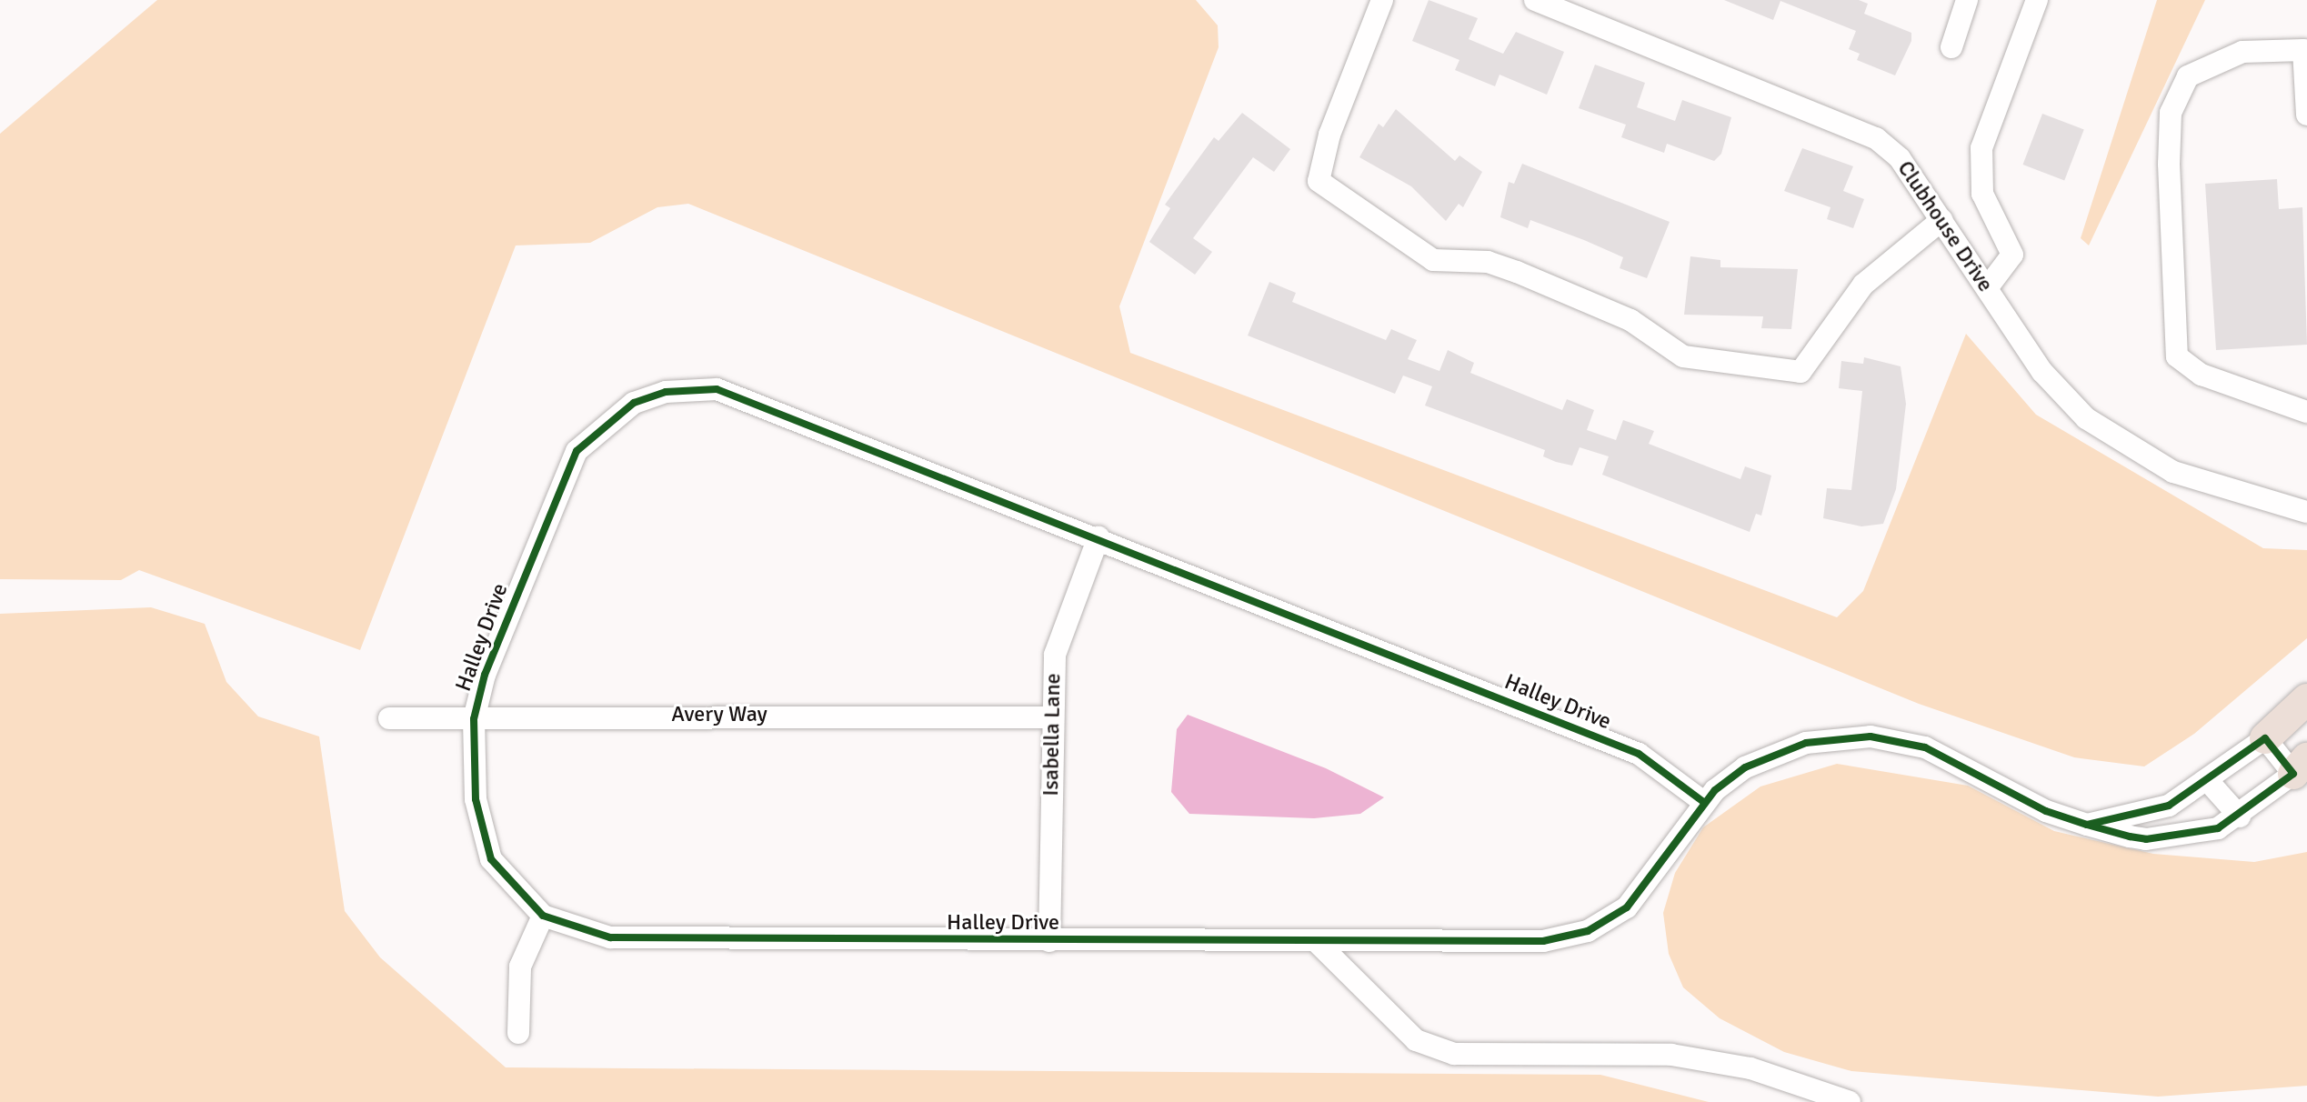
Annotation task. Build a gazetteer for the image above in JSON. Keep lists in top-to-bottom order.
{
  "streets": {
    "street": [
      "Clubhouse Drive",
      "Halley Drive",
      "Avery Way",
      "Isabella Lane"
    ]
  },
  "crossings": [
    ["Halley Drive", "Avery Way"],
    ["Halley Drive", "Isabella Lane"],
    ["Avery Way", "Isabella Lane"]
  ]
}
